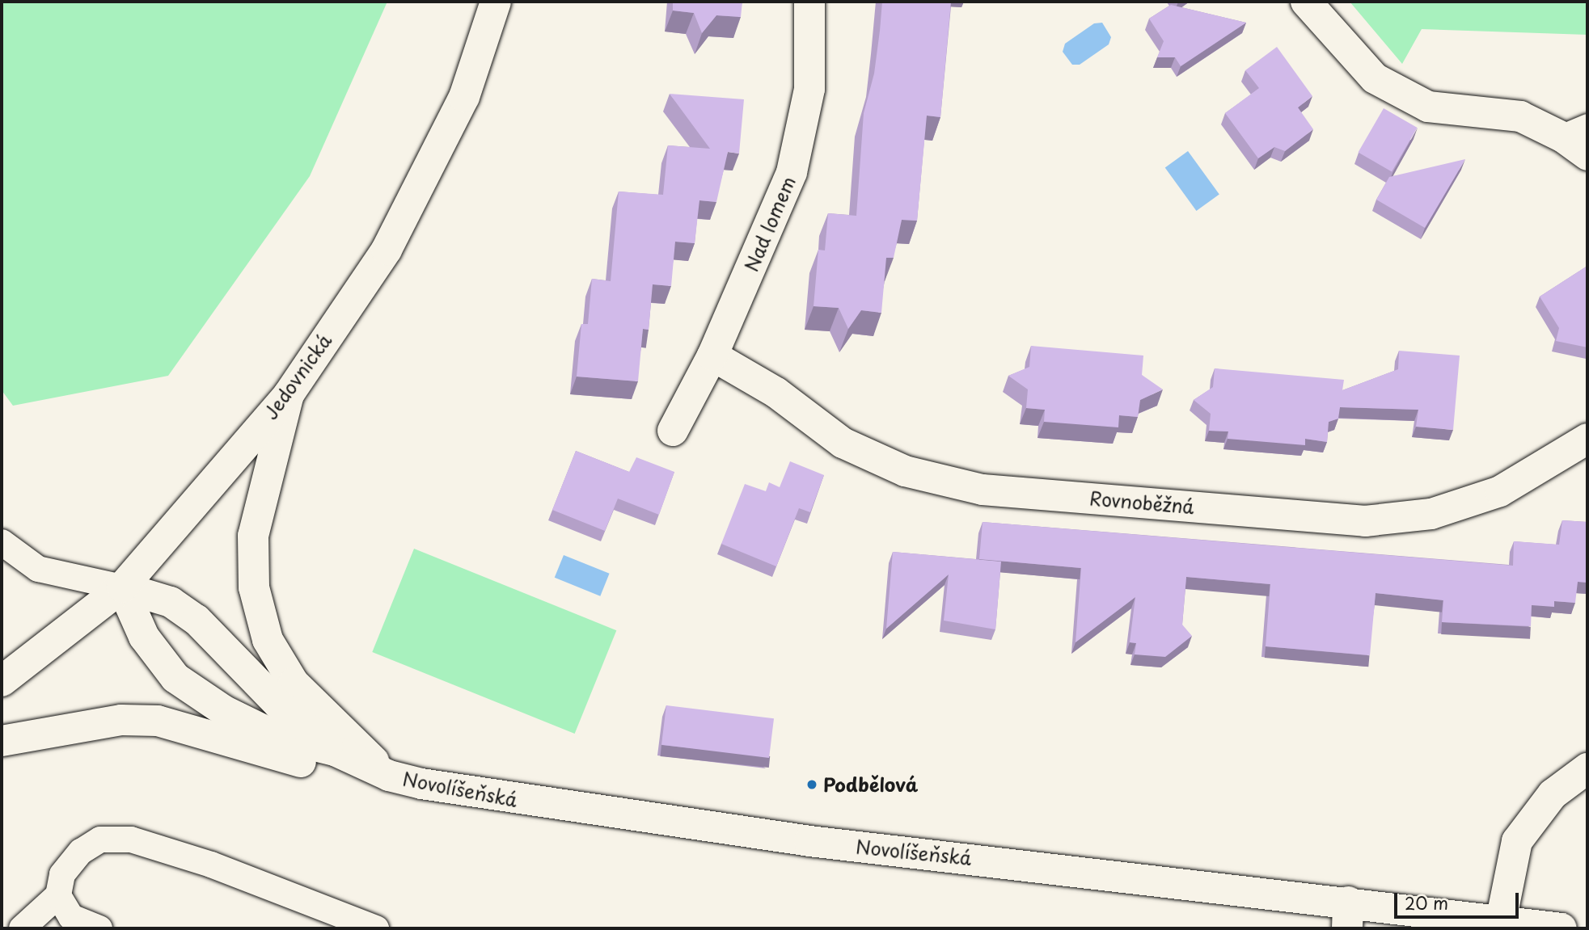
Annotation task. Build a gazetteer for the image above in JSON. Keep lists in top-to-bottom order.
{
  "streets": {
    "street": [
      "Nad lomem",
      "Jedovnická",
      "Rovnoběžná",
      "Novolíšeňská"
    ]
  },
  "crossings": [
    ["Nad lomem", "Rovnoběžná"],
    ["Jedovnická", "Novolíšeňská"]
  ],
  "places": ["Podbělová"],
  "scale_bar": "20 m"
}
